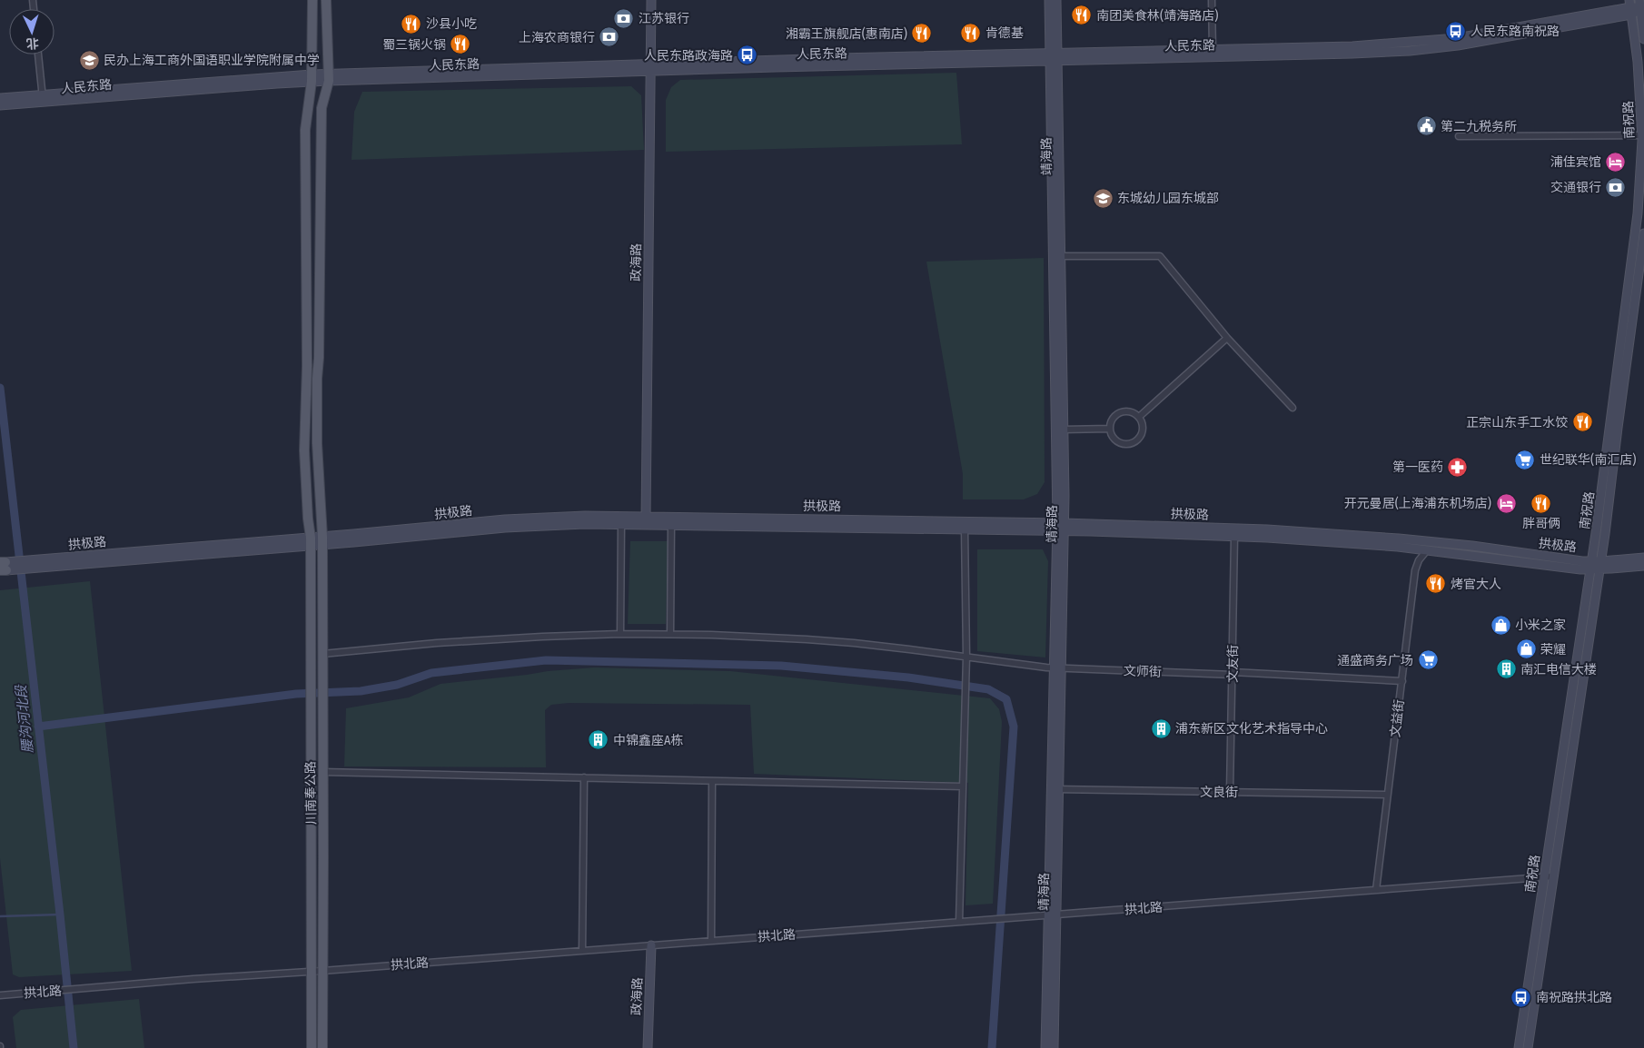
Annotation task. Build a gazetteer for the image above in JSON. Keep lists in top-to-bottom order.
{
  "streets": {
    "main road": [
      "人民东路",
      "南祝路",
      "靖海路",
      "政海路",
      "拱极路",
      "川南奉公路"
    ],
    "street": [
      "文友街",
      "文师街",
      "文益街",
      "文良街",
      "拱北路"
    ]
  },
  "crossings": [
    ["人民东路", "南祝路"],
    ["人民东路", "靖海路"],
    ["人民东路", "政海路"],
    ["人民东路", "川南奉公路"],
    ["南祝路", "拱极路"],
    ["南祝路", "拱北路"],
    ["靖海路", "拱极路"],
    ["靖海路", "文师街"],
    ["靖海路", "文良街"],
    ["靖海路", "拱北路"],
    ["政海路", "拱极路"],
    ["政海路", "拱北路"],
    ["拱极路", "文友街"],
    ["拱极路", "文益街"],
    ["拱极路", "川南奉公路"],
    ["文友街", "文师街"],
    ["文友街", "文良街"],
    ["文师街", "文益街"],
    ["文师街", "川南奉公路"],
    ["文益街", "文良街"],
    ["文益街", "拱北路"],
    ["川南奉公路", "拱北路"]
  ],
  "water": ["腰沟河北段"],
  "places": {
    "restaurant": [
      "南团美食林(靖海路店)",
      "沙县小吃",
      "肯德基",
      "湘霸王旗舰店(惠南店)",
      "蜀三锅火锅",
      "正宗山东手工水饺",
      "胖哥俩",
      "烤官大人"
    ],
    "bank": ["江苏银行", "上海农商银行", "交通银行"],
    "bus stop": ["人民东路南祝路", "人民东路政海路", "南祝路拱北路"],
    "school or university": ["民办上海工商外国语职业学院附属中学", "东城幼儿园东城部"],
    "public building": ["第二九税务所"],
    "hotel": ["浦佳宾馆", "开元曼居(上海浦东机场店)"],
    "supermarket": ["世纪联华(南汇店)", "通盛商务广场"],
    "pharmacy": ["第一医药"],
    "shop": ["小米之家", "荣耀"],
    "building": ["南汇电信大楼", "浦东新区文化艺术指导中心", "中锦鑫座A栋"]
  },
  "north": "bottom"
}
